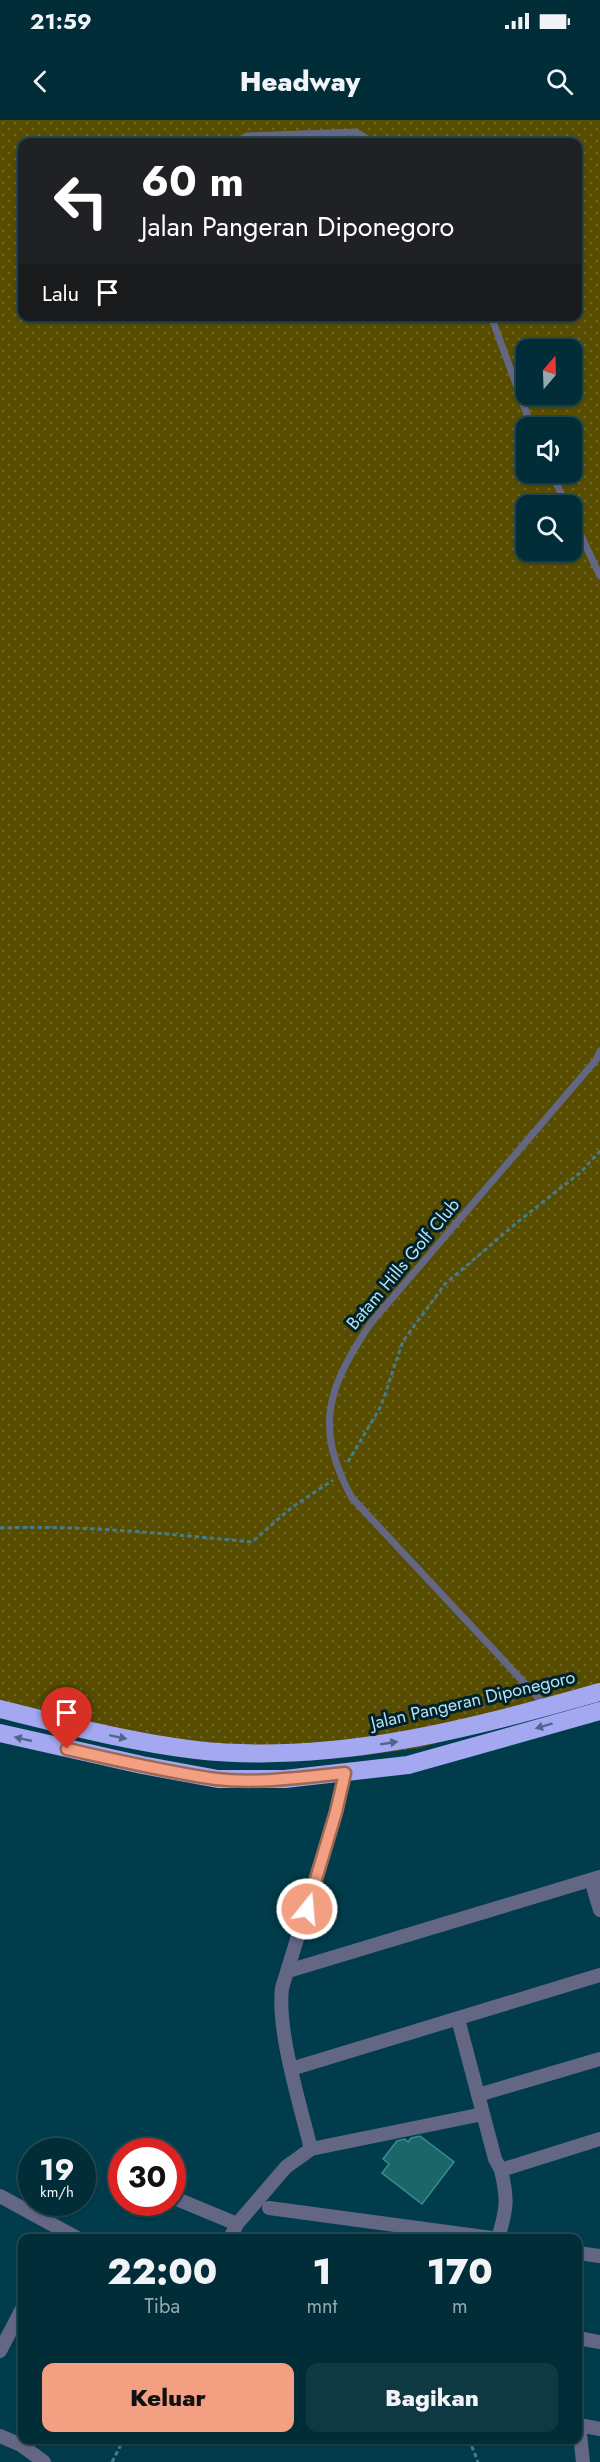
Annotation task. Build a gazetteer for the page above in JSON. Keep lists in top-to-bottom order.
{
  "streets": {
    "highway": ["Jalan Pangeran Diponegoro"],
    "lane": ["Batam Hills Golf Club"]
  },
  "crossings": [
    ["Batam Hills Golf Club", "Jalan Pangeran Diponegoro"]
  ],
  "north": "top",
  "page": {
    "status": "21:59",
    "header": "Headway",
    "turn": ["60 m", "Jalan Pangeran Diponegoro"],
    "then": "Lalu",
    "speed": "19 km/h",
    "limit": "30",
    "eta": [
      "22:00",
      "Tiba",
      "1",
      "mnt",
      "170",
      "m"
    ],
    "buttons": ["Keluar", "Bagikan"]
  }
}
